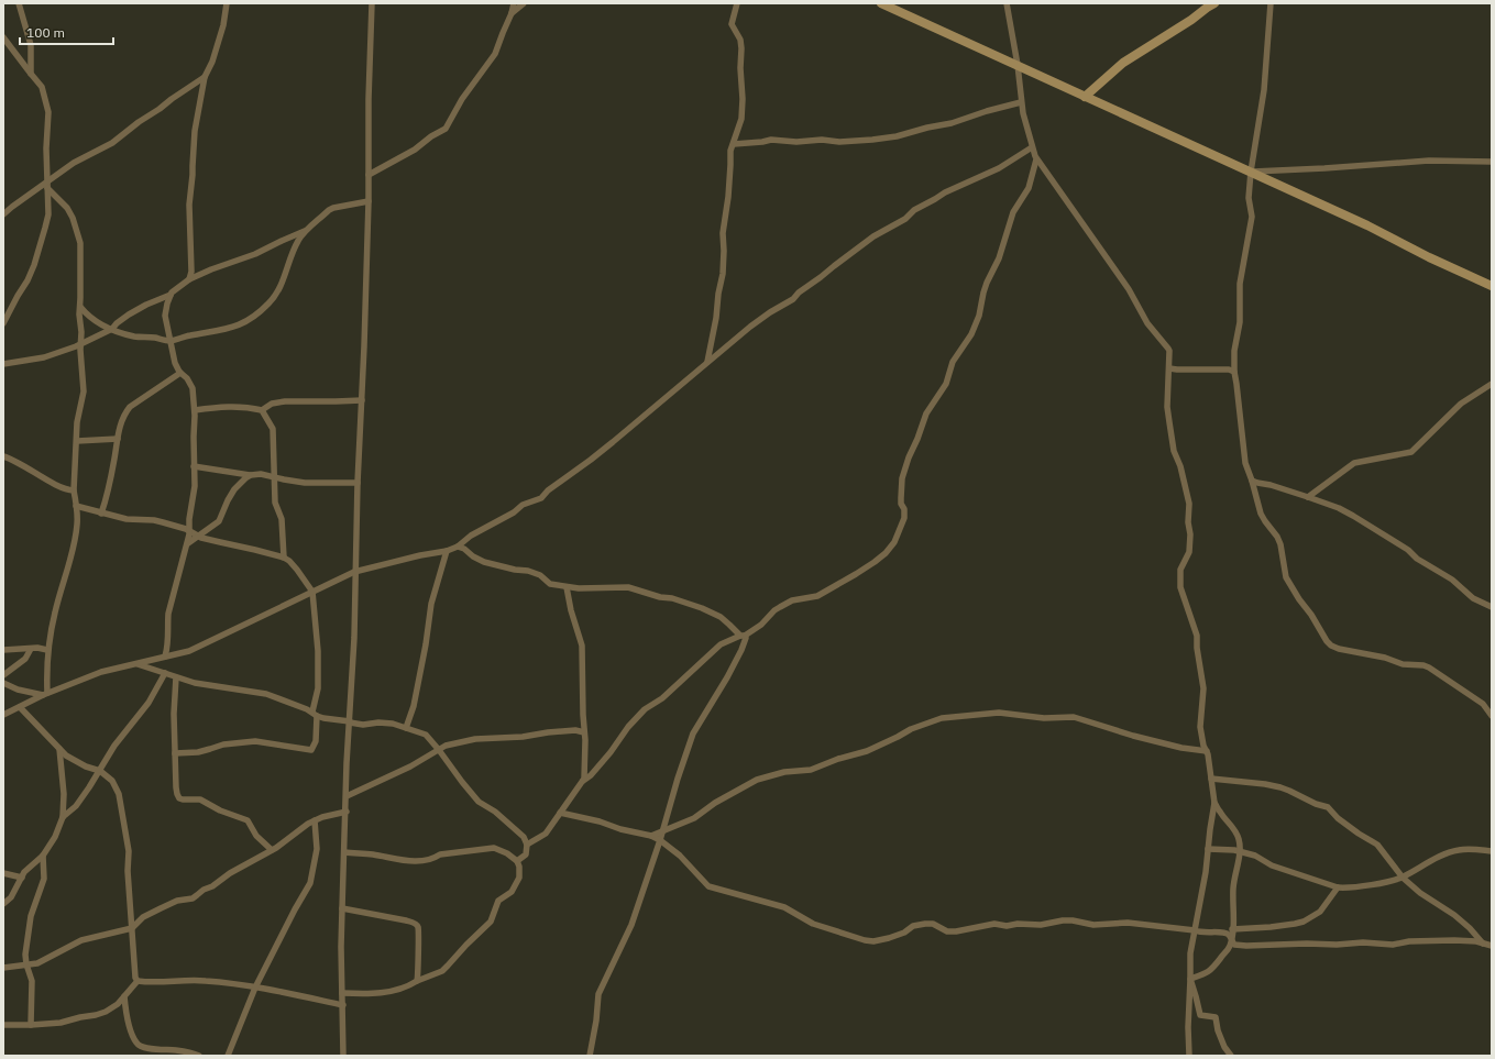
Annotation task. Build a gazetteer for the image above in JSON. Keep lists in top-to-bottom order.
{
  "scale_bar": "100 m"
}
